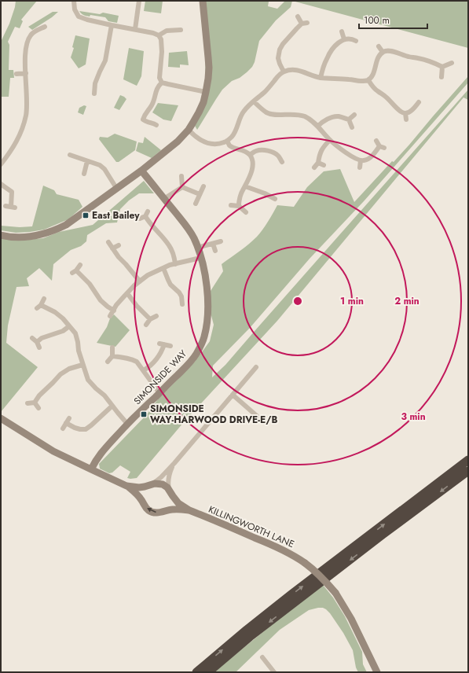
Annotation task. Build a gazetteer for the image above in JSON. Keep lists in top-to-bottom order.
{
  "streets": {
    "street": ["SIMONSIDE WAY", "KILLINGWORTH LANE"]
  },
  "places": {
    "transit": ["East Bailey", "SIMONSIDE WAY-HARWOOD DRIVE-E/B"]
  },
  "scale_bar": "100 m",
  "rings": ["1 min", "2 min", "3 min"]
}
